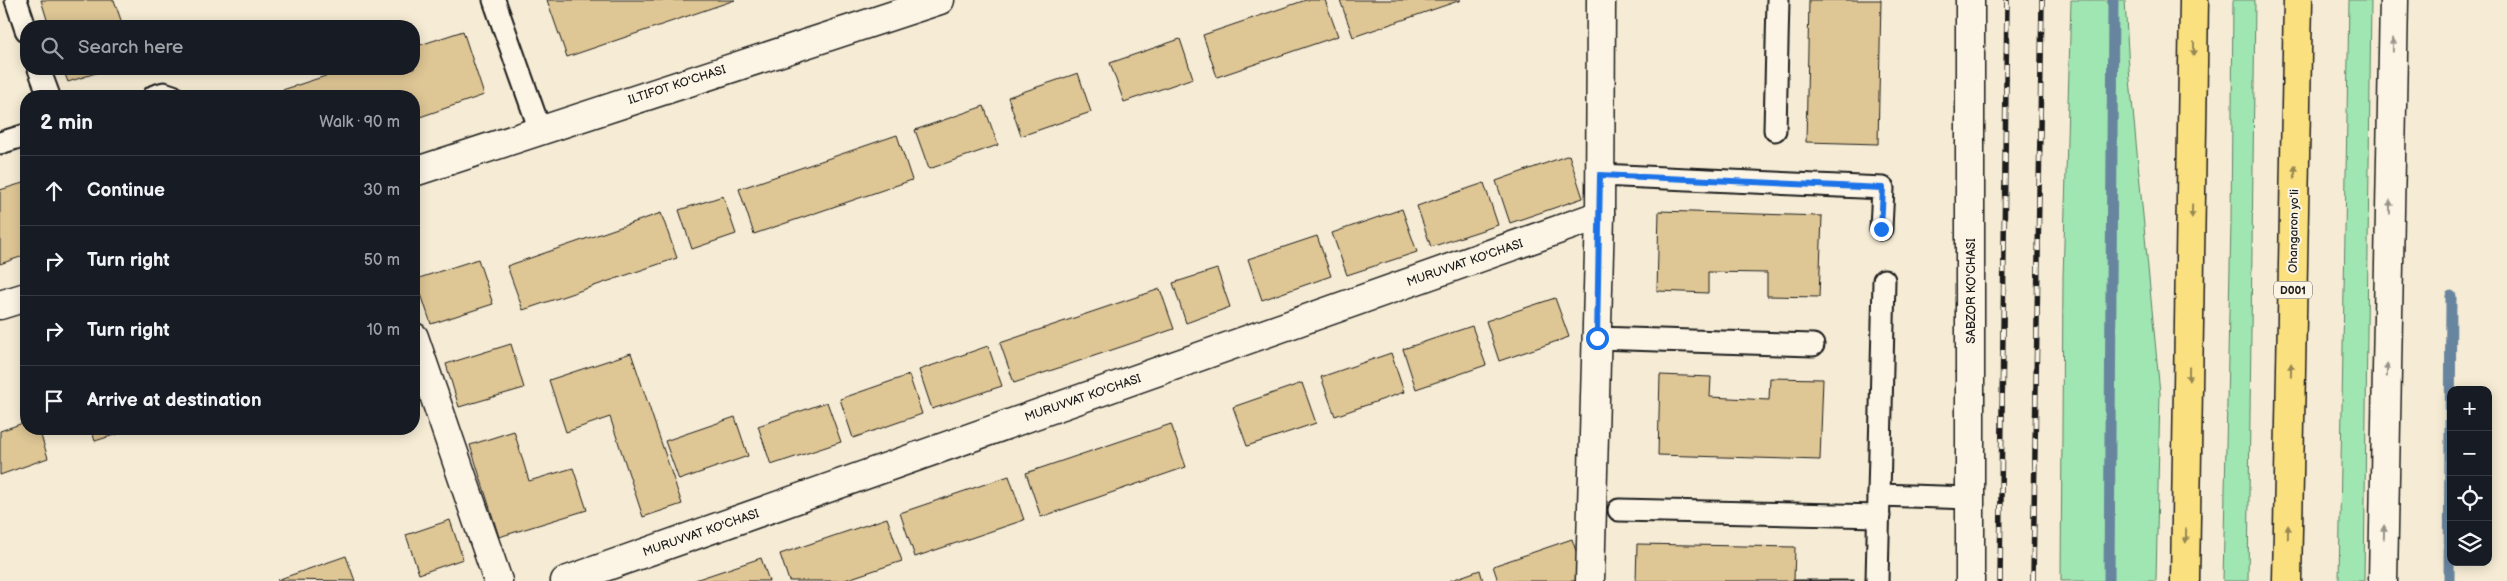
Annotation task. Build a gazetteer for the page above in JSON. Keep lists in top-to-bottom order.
{
  "streets": {
    "highway": ["Ohangaron yoʻli", "D001"],
    "street": ["ILTIFOT KO'CHASI", "MURUVVAT KO'CHASI", "SABZOR KO'CHASI"]
  },
  "page": {
    "search": "Search here",
    "heading": ["2 min", "Walk · 90 m"],
    "list": [
      ["Continue", "30 m"],
      ["Turn right", "50 m"],
      ["Turn right", "10 m"],
      "Arrive at destination"
    ],
    "map_buttons": ["+", "−"]
  }
}
